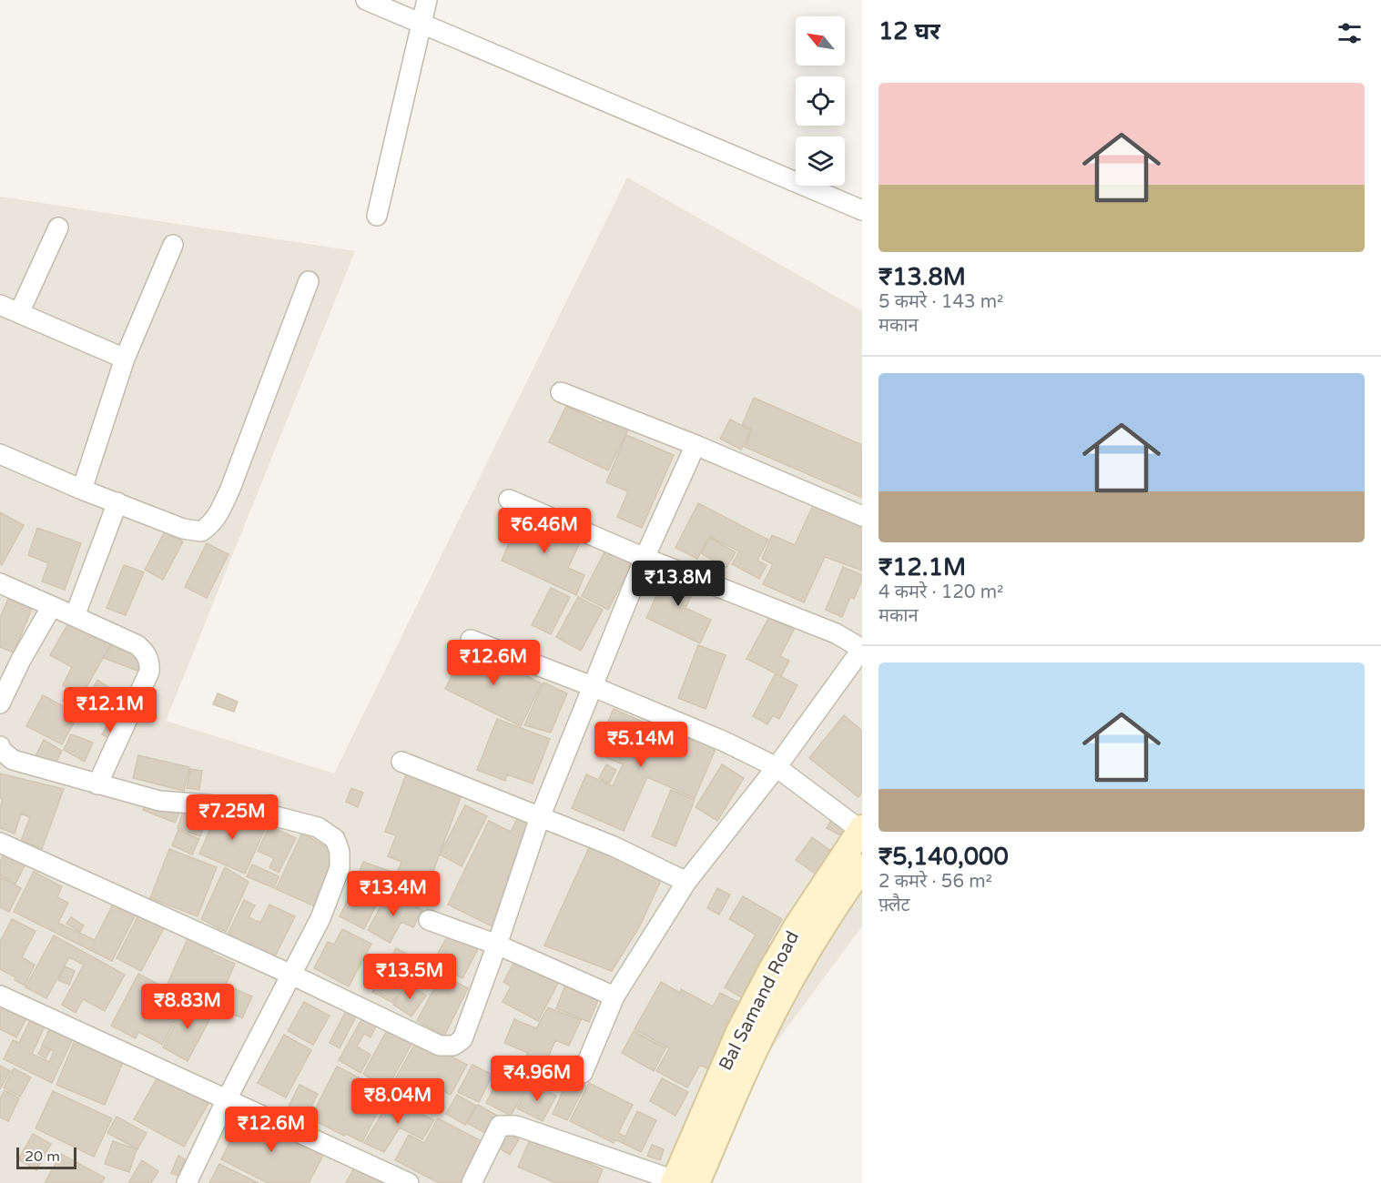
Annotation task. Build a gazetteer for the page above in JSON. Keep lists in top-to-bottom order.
{
  "streets": {
    "main road": ["Bal Samand Road"]
  },
  "scale_bar": "20 m",
  "north": "top left",
  "page": {
    "heading": "12 घर",
    "list": [
      {
        "name": "₹13.8M",
        "note": "5 कमरे · 143 m² · मकान"
      },
      {
        "name": "₹12.1M",
        "note": "4 कमरे · 120 m² · मकान"
      },
      {
        "name": "₹5,140,000",
        "note": "2 कमरे · 56 m² · फ़्लैट"
      }
    ],
    "price": [
      "₹6.46M",
      "₹13.8M",
      "₹12.6M",
      "₹12.1M",
      "₹5.14M",
      "₹7.25M",
      "₹13.4M",
      "₹13.5M",
      "₹8.83M",
      "₹4.96M",
      "₹8.04M",
      "₹12.6M"
    ],
    "scale": "20 m"
  }
}
